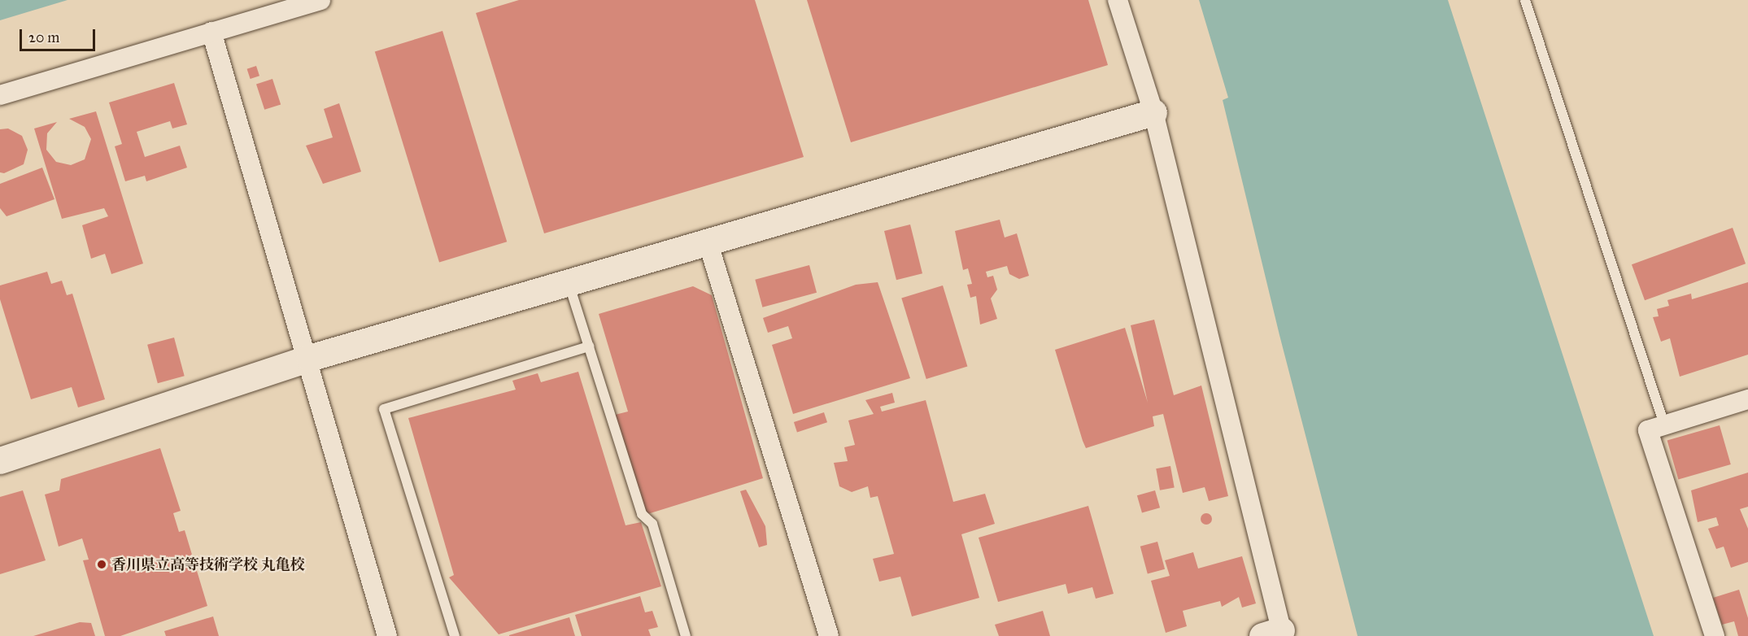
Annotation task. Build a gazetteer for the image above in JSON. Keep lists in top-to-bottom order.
{
  "places": ["香川県立高等技術学校 丸亀校"],
  "scale_bar": "20 m"
}
